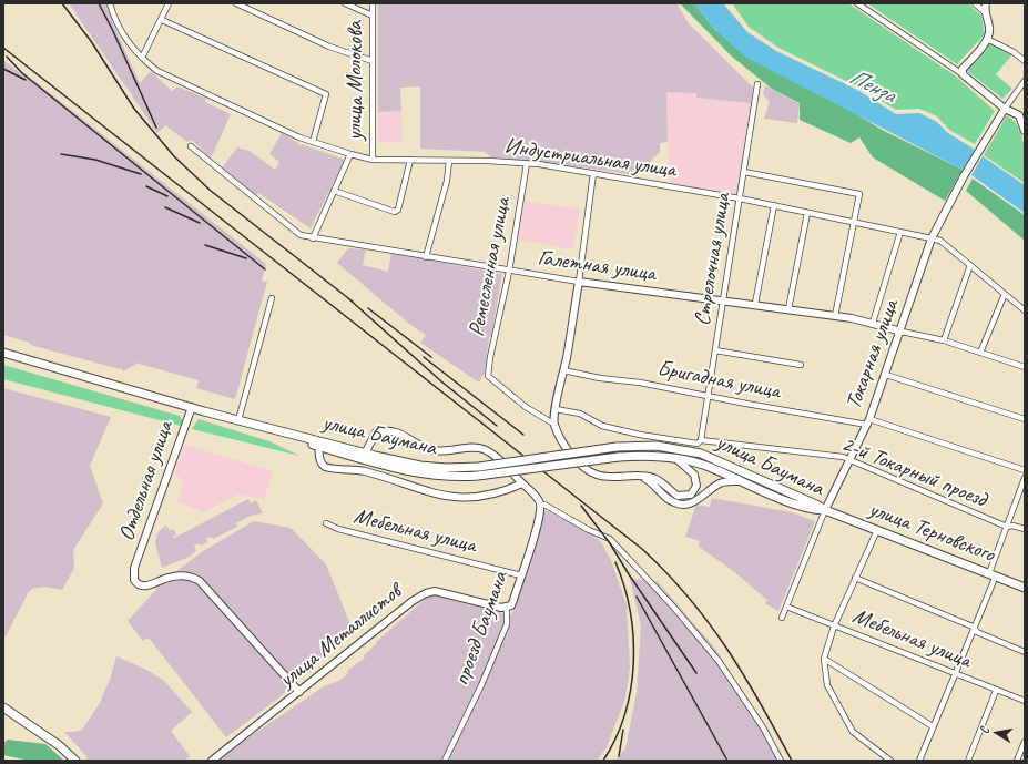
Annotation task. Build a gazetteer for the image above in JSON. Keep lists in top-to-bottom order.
{
  "streets": {
    "main road": ["улица Баумана", "улица Терновского"],
    "street": [
      "улица Молокова",
      "Индустриальная улица",
      "Стрелочная улица",
      "Галетная улица",
      "Ремесленная улица",
      "Токарная улица",
      "Бригадная улица",
      "2-й Токарный проезд",
      "Отдельная улица",
      "Мебельная улица",
      "проезд Баумана",
      "улица Металлистов"
    ]
  },
  "crossings": [
    ["улица Молокова", "Индустриальная улица"],
    ["Индустриальная улица", "Стрелочная улица"],
    ["Индустриальная улица", "Ремесленная улица"],
    ["Индустриальная улица", "Токарная улица"],
    ["Стрелочная улица", "Галетная улица"],
    ["Стрелочная улица", "Бригадная улица"],
    ["Стрелочная улица", "2-й Токарный проезд"],
    ["Галетная улица", "Ремесленная улица"],
    ["Галетная улица", "Токарная улица"],
    ["Токарная улица", "Бригадная улица"],
    ["Токарная улица", "улица Баумана"],
    ["Токарная улица", "2-й Токарный проезд"],
    ["Токарная улица", "Мебельная улица"],
    ["Токарная улица", "улица Терновского"],
    ["улица Баумана", "Отдельная улица"],
    ["улица Баумана", "улица Терновского"],
    ["Отдельная улица", "улица Металлистов"],
    ["Мебельная улица", "проезд Баумана"],
    ["проезд Баумана", "улица Металлистов"]
  ],
  "water": ["Пенза"],
  "north": "left"
}
